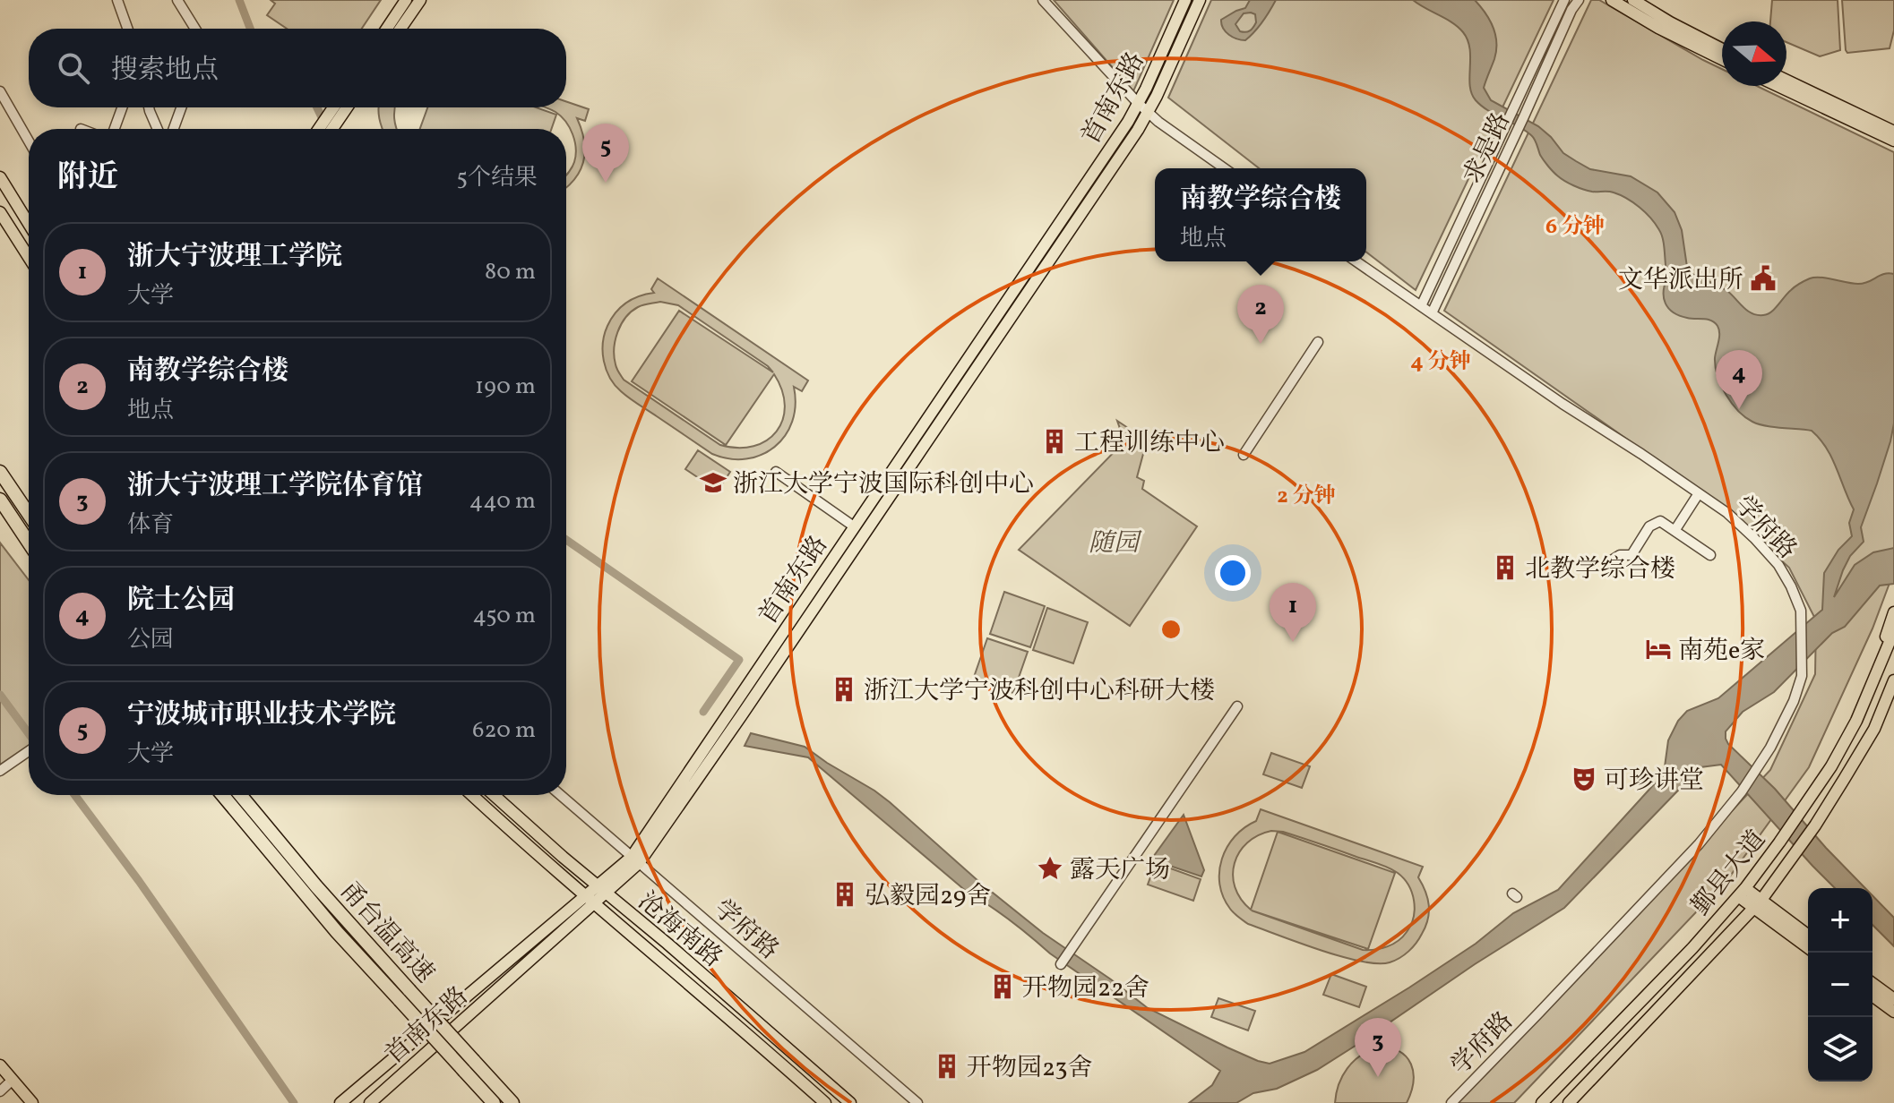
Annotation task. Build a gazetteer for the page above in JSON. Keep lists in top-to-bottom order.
{
  "streets": {
    "highway": ["甬台温高速"],
    "main road": ["首南东路", "鄞县大道", "沧海南路"],
    "street": ["求是路", "学府路"]
  },
  "crossings": [
    ["首南东路", "学府路"],
    ["首南东路", "沧海南路"],
    ["首南东路", "甬台温高速"],
    ["求是路", "学府路"]
  ],
  "parks": ["随园"],
  "places": {
    "public building": ["文华派出所"],
    "building": [
      "工程训练中心",
      "北教学综合楼",
      "浙江大学宁波科创中心科研大楼",
      "弘毅园29舍",
      "开物园22舍",
      "开物园23舍"
    ],
    "school or university": ["浙江大学宁波国际科创中心"],
    "hotel": ["南苑e家"],
    "theatre": ["可珍讲堂"],
    "place": ["露天广场"]
  },
  "north": "right",
  "page": {
    "search": "搜索地点",
    "pins": [
      "5",
      "2",
      "4",
      "1",
      "3"
    ],
    "heading": ["附近", "5个结果"],
    "popup": ["南教学综合楼", "地点"],
    "list": [
      {
        "mark": "1",
        "name": "浙大宁波理工学院",
        "note": "大学",
        "value": "80 m"
      },
      {
        "mark": "2",
        "name": "南教学综合楼",
        "note": "地点",
        "value": "190 m"
      },
      {
        "mark": "3",
        "name": "浙大宁波理工学院体育馆",
        "note": "体育",
        "value": "440 m"
      },
      {
        "mark": "4",
        "name": "院士公园",
        "note": "公园",
        "value": "450 m"
      },
      {
        "mark": "5",
        "name": "宁波城市职业技术学院",
        "note": "大学",
        "value": "620 m"
      }
    ],
    "map_buttons": ["+", "−"]
  },
  "rings": ["6 分钟", "4 分钟", "2 分钟"]
}
